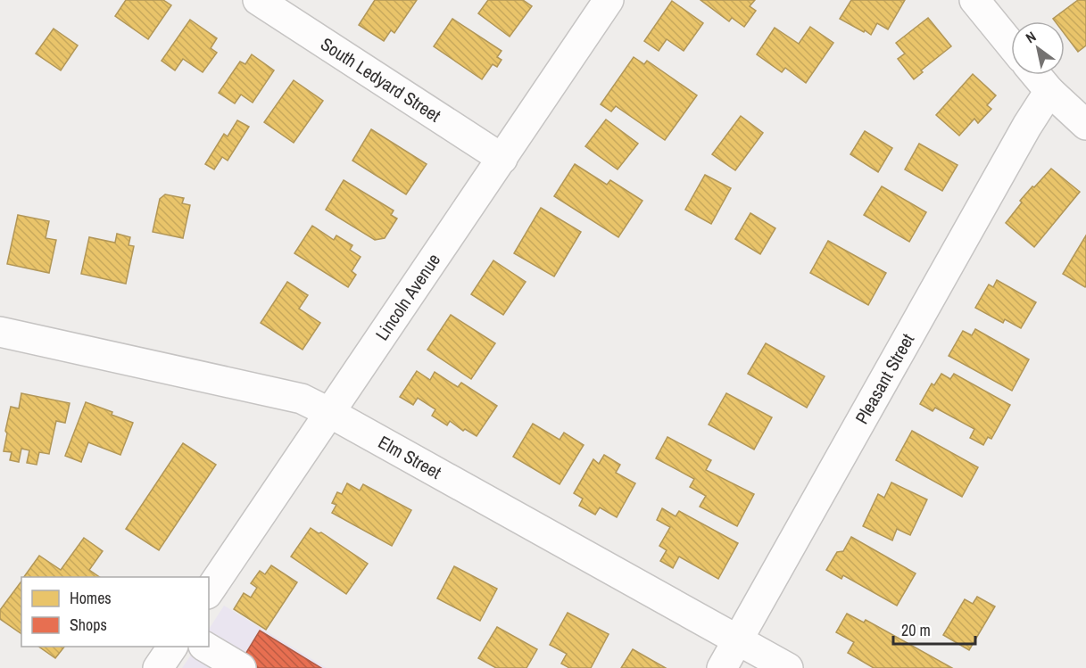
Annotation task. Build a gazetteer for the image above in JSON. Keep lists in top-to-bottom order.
{
  "streets": {
    "street": [
      "South Ledyard Street",
      "Lincoln Avenue",
      "Pleasant Street",
      "Elm Street"
    ]
  },
  "crossings": [
    ["South Ledyard Street", "Lincoln Avenue"],
    ["Lincoln Avenue", "Elm Street"],
    ["Pleasant Street", "Elm Street"]
  ],
  "legend": ["Homes", "Shops"],
  "scale_bar": "20 m",
  "north": "top left"
}
